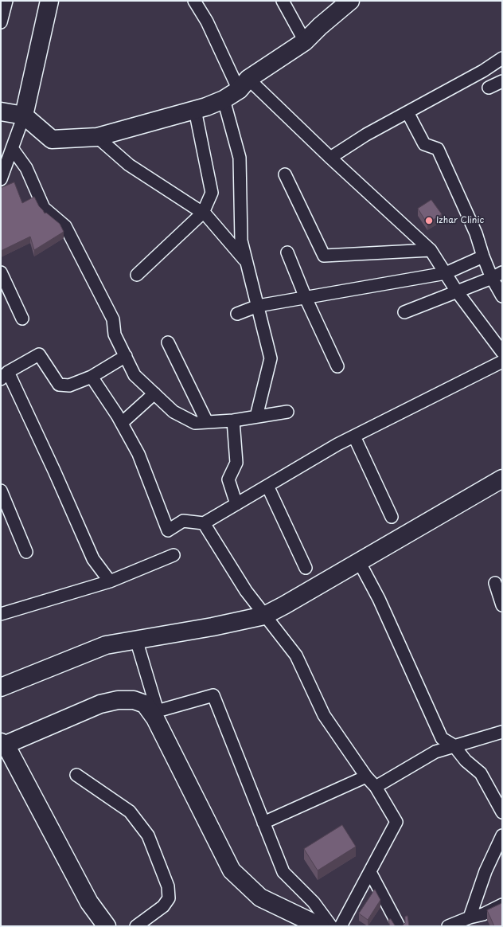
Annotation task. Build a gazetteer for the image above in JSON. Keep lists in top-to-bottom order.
{
  "places": ["Izhar Clinic"]
}
